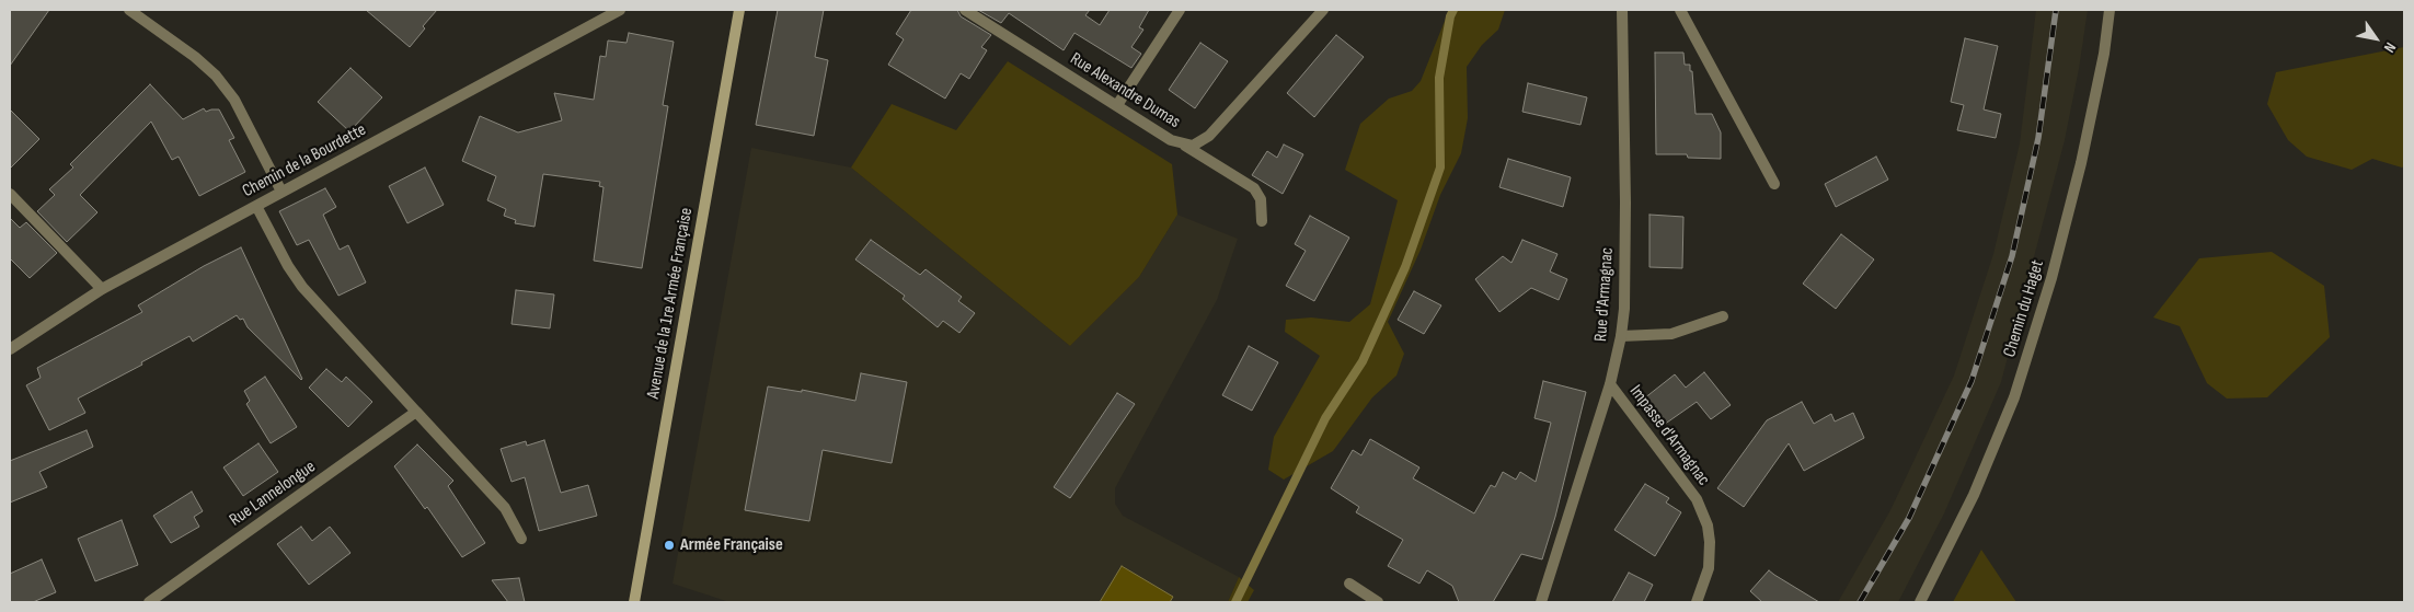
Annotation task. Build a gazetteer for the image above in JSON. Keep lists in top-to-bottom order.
{
  "streets": {
    "main road": ["Avenue de la 1re Armée Française"],
    "street": [
      "Rue Alexandre Dumas",
      "Chemin de la Bourdette",
      "Rue d'Armagnac",
      "Chemin du Haget",
      "Impasse d'Armagnac",
      "Rue Lannelongue"
    ]
  },
  "crossings": [
    ["Rue d'Armagnac", "Impasse d'Armagnac"]
  ],
  "places": ["Armée Française"],
  "north": "bottom right"
}
